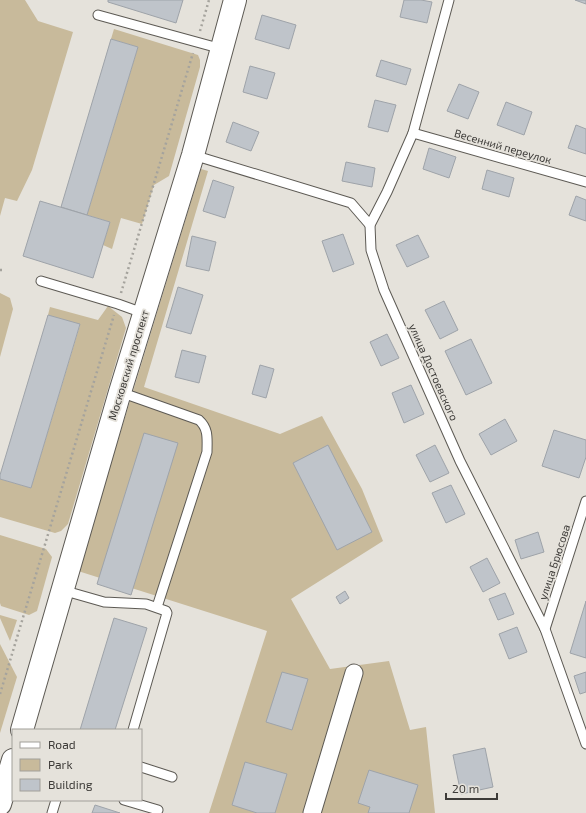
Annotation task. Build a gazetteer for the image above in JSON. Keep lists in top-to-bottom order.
{
  "streets": {
    "street": ["Московский проспект"],
    "lane": ["Весенний переулок", "улица Достоевского", "улица Брюсова"]
  },
  "crossings": [
    ["улица Достоевского", "улица Брюсова"]
  ],
  "legend": ["Road", "Park", "Building"],
  "scale_bar": "20 m"
}
